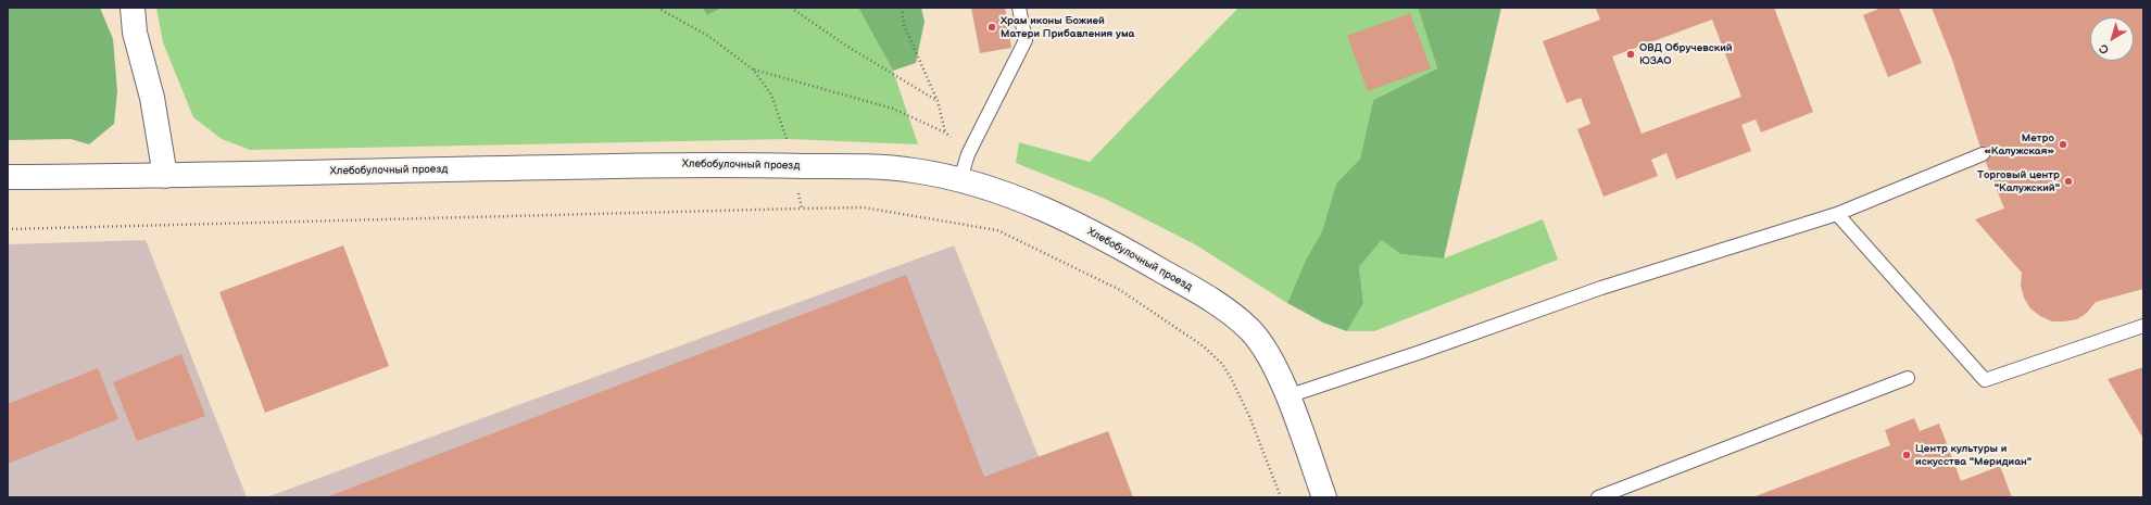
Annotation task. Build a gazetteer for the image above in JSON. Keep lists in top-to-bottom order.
{
  "streets": {
    "street": ["Хлебобулочный проезд"]
  },
  "places": [
    "Храм иконы Божией Матери Прибавления ума",
    "ОВД Обручевский ЮЗАО",
    "Метро «Калужская»",
    "Торговый центр \"Калужский\"",
    "Центр культуры и искусства \"Меридиан\""
  ],
  "north": "bottom left"
}
